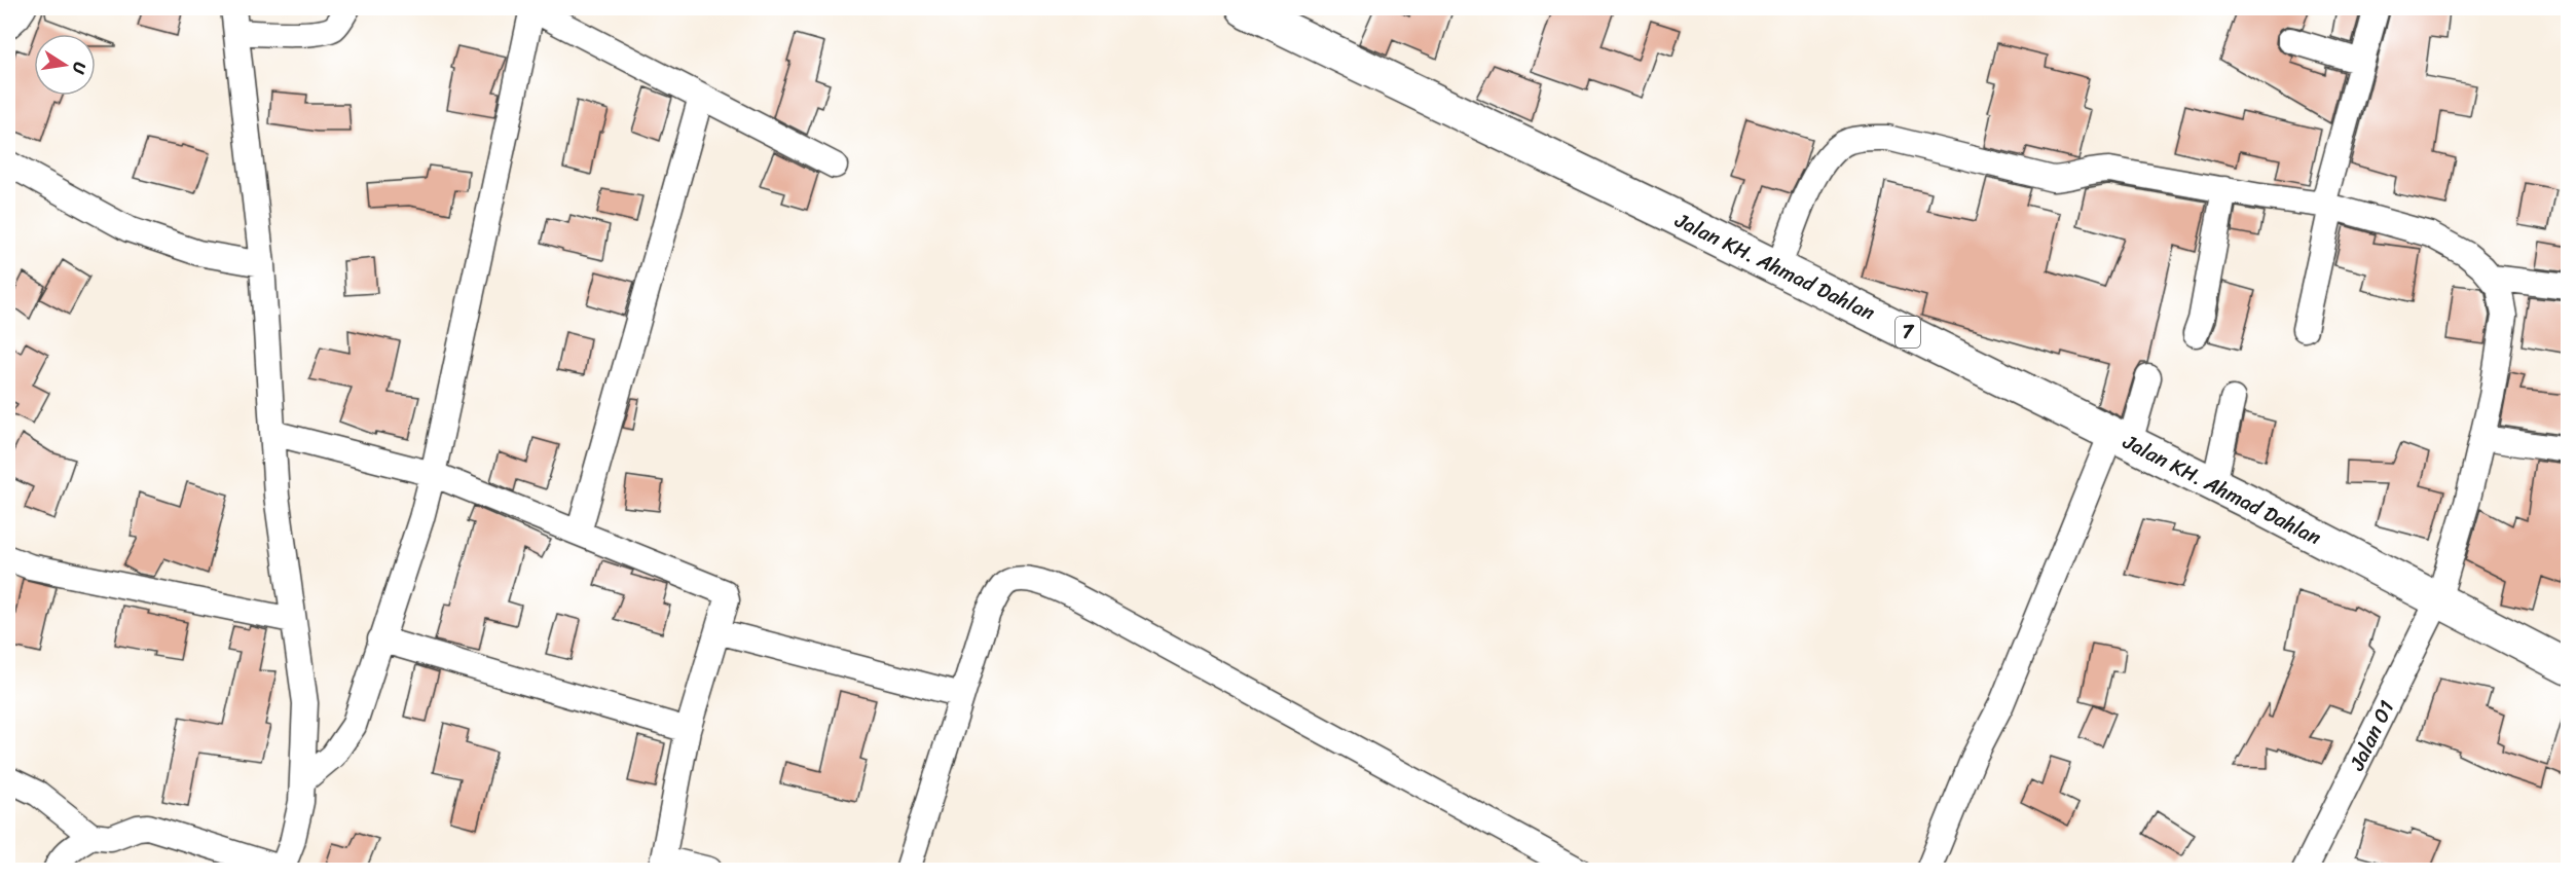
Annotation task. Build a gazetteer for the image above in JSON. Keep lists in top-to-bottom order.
{
  "streets": {
    "highway": ["Jalan KH. Ahmad Dahlan", "7"],
    "street": ["Jalan 01"]
  },
  "crossings": [
    ["Jalan KH. Ahmad Dahlan", "Jalan 01"]
  ],
  "north": "right"
}
